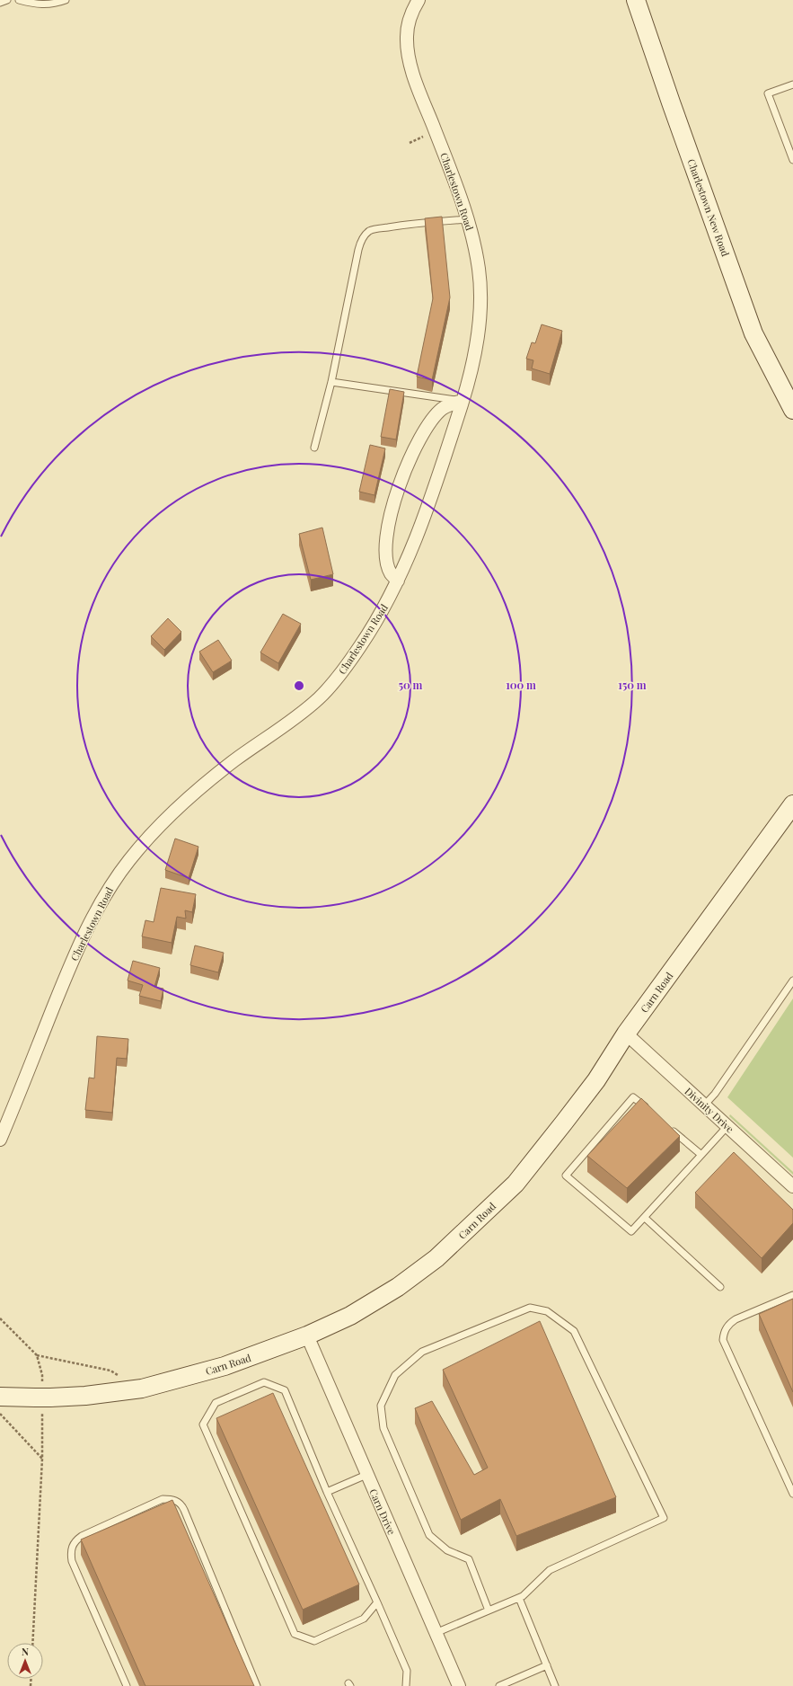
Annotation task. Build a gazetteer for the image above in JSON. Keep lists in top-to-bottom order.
{
  "streets": {
    "main road": ["Charlestown New Road", "Carn Road"],
    "street": ["Charlestown Road", "Divinity Drive", "Carn Drive"]
  },
  "crossings": [
    ["Carn Road", "Divinity Drive"],
    ["Carn Road", "Carn Drive"]
  ],
  "north": "top",
  "rings": ["50 m", "100 m", "150 m"]
}
